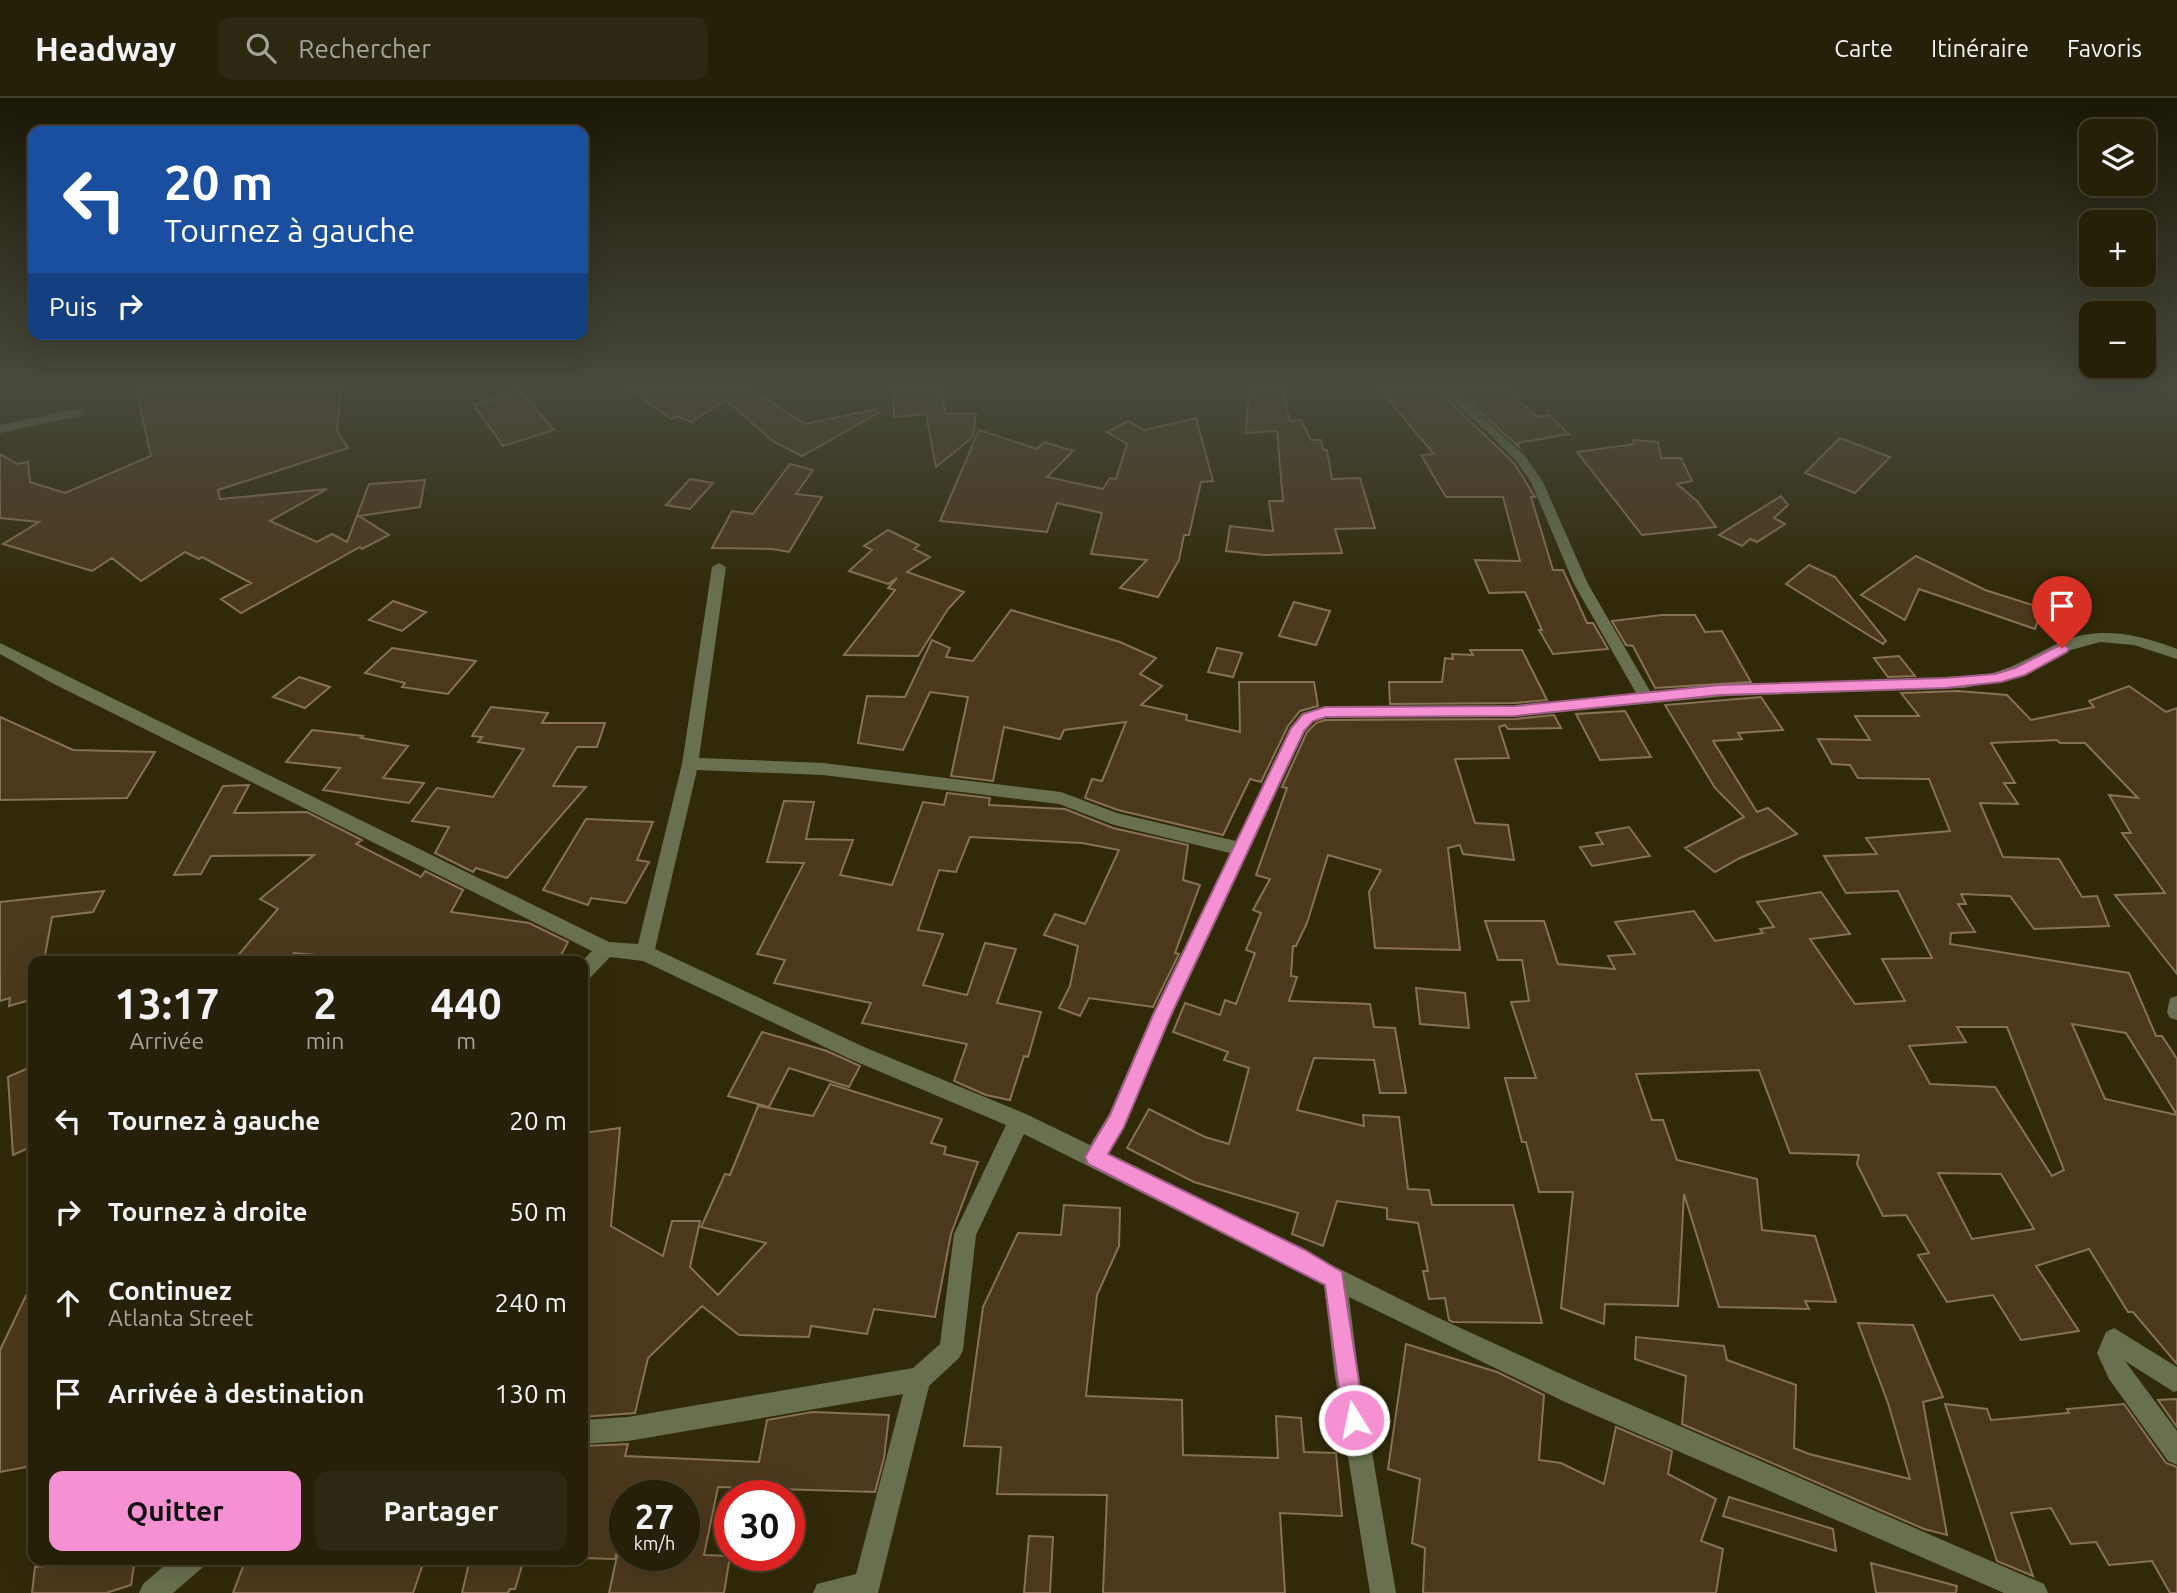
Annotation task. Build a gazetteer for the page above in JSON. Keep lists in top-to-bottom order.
{
  "page": {
    "header": "Headway",
    "search": "Rechercher",
    "nav": ["Carte", "Itinéraire", "Favoris"],
    "map_buttons": ["+", "−"],
    "turn": ["20 m", "Tournez à gauche"],
    "then": "Puis",
    "eta": [
      "13:17",
      "Arrivée",
      "2",
      "min",
      "440",
      "m"
    ],
    "list": [
      {
        "name": "Tournez à gauche",
        "value": "20 m"
      },
      {
        "name": "Tournez à droite",
        "value": "50 m"
      },
      {
        "name": "Continuez",
        "note": "Atlanta Street",
        "value": "240 m"
      },
      {
        "name": "Arrivée à destination",
        "value": "130 m"
      }
    ],
    "buttons": ["Quitter", "Partager"],
    "speed": "27 km/h",
    "limit": "30"
  }
}
